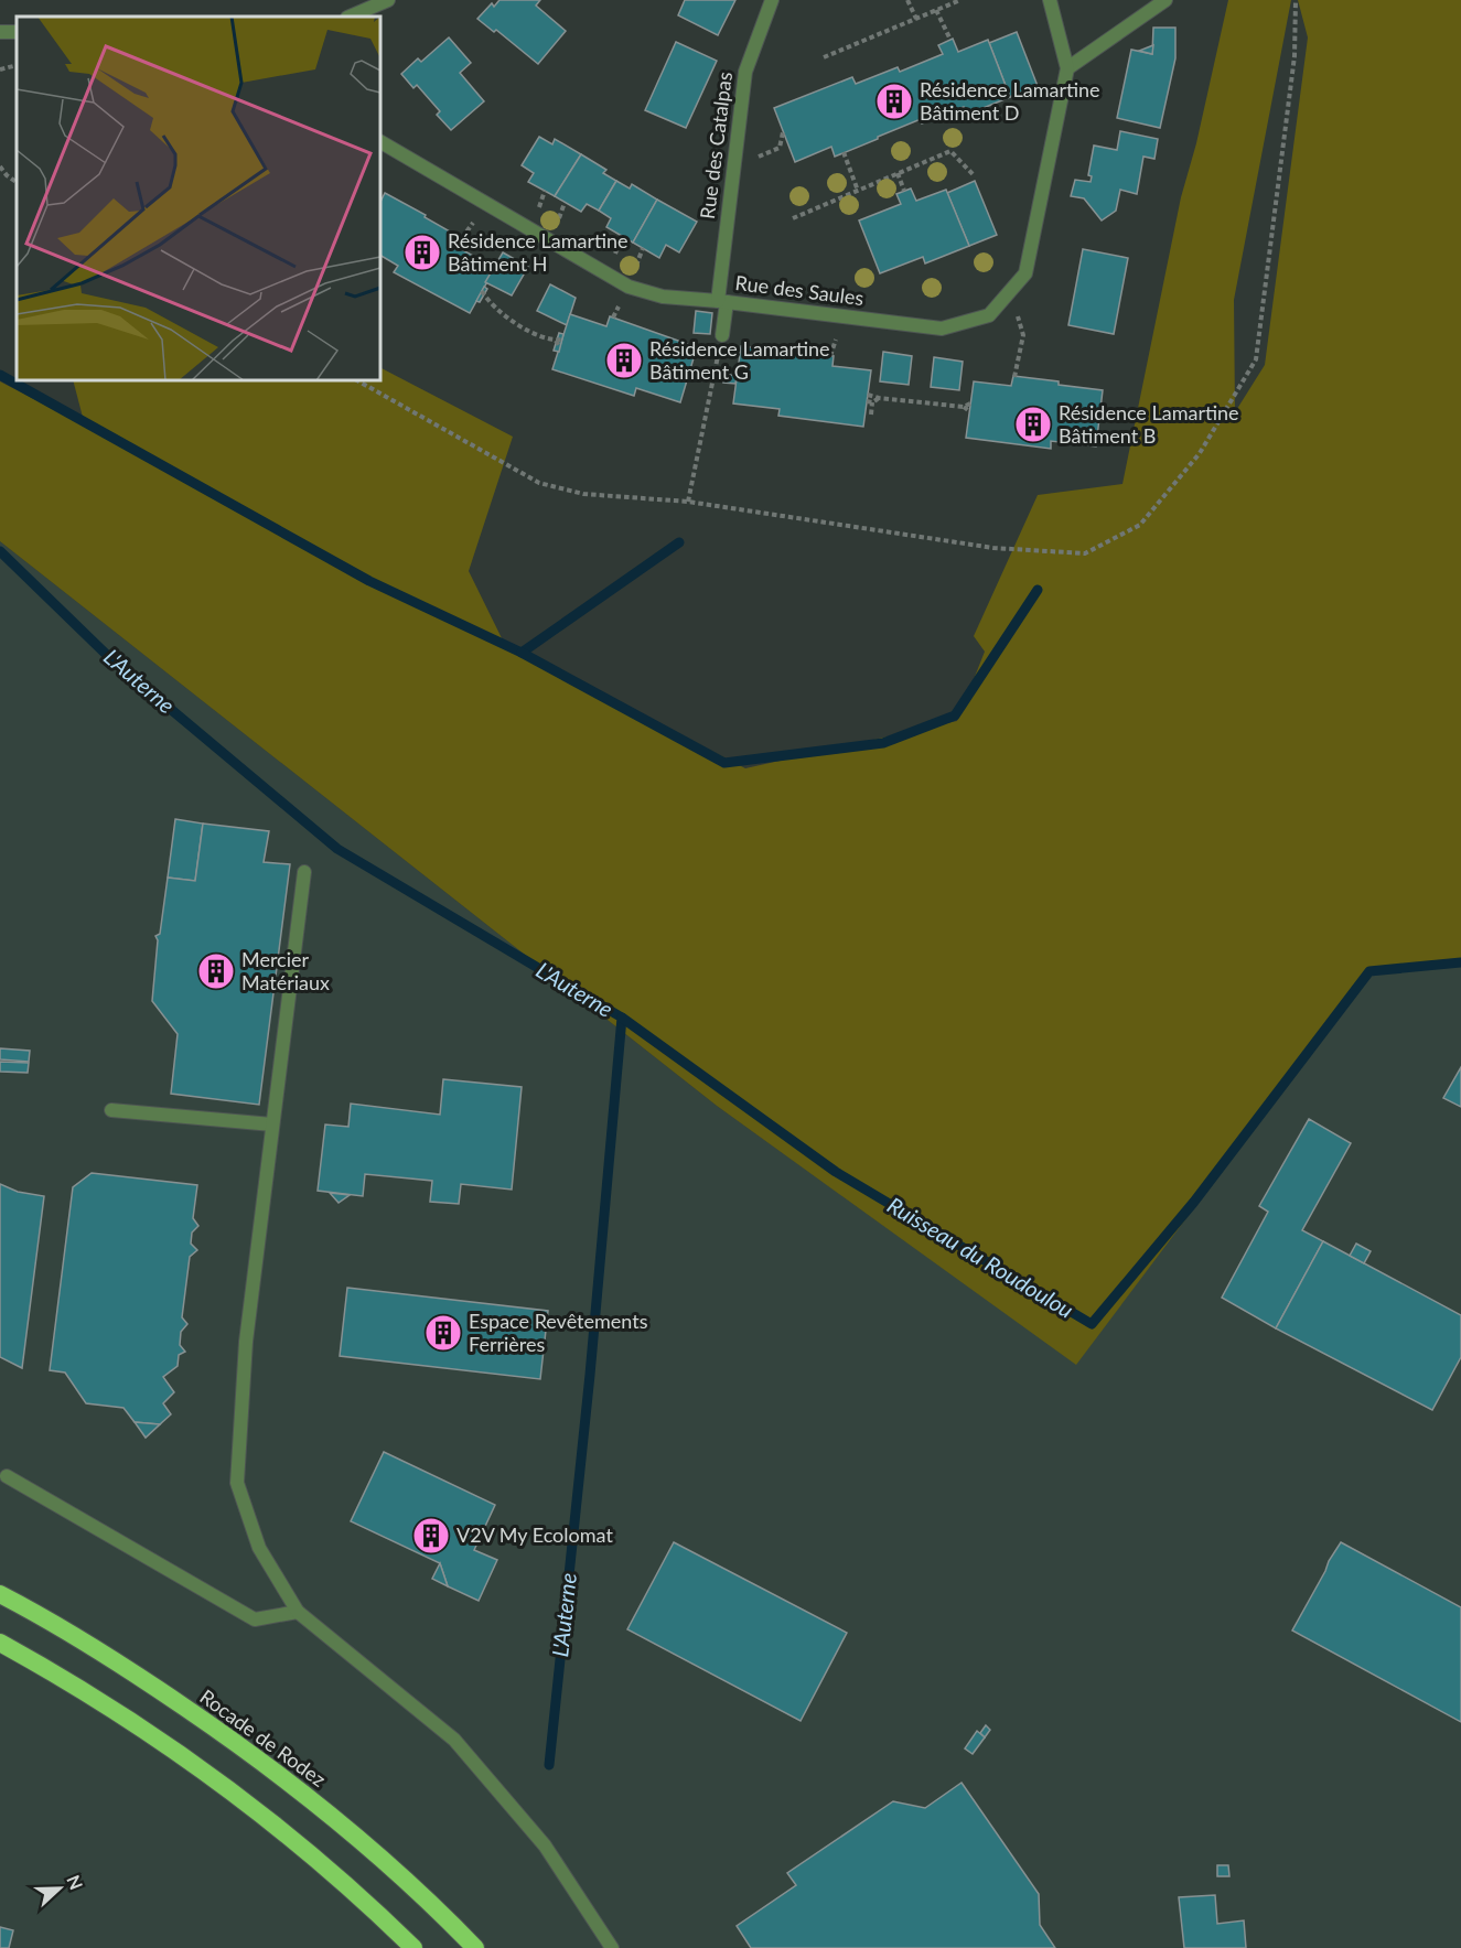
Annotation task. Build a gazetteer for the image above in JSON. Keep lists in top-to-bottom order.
{
  "streets": {
    "highway": ["Rocade de Rodez"],
    "street": ["Rue des Catalpas", "Rue des Saules"]
  },
  "crossings": [
    ["Rue des Catalpas", "Rue des Saules"]
  ],
  "water": ["L'Auterne", "Ruisseau du Roudoulou"],
  "places": {
    "building": [
      "Résidence Lamartine Bâtiment D",
      "Résidence Lamartine Bâtiment H",
      "Résidence Lamartine Bâtiment G",
      "Résidence Lamartine Bâtiment B",
      "Mercier Matériaux",
      "Espace Revêtements Ferrières",
      "V2V My Ecolomat"
    ]
  },
  "north": "right"
}
